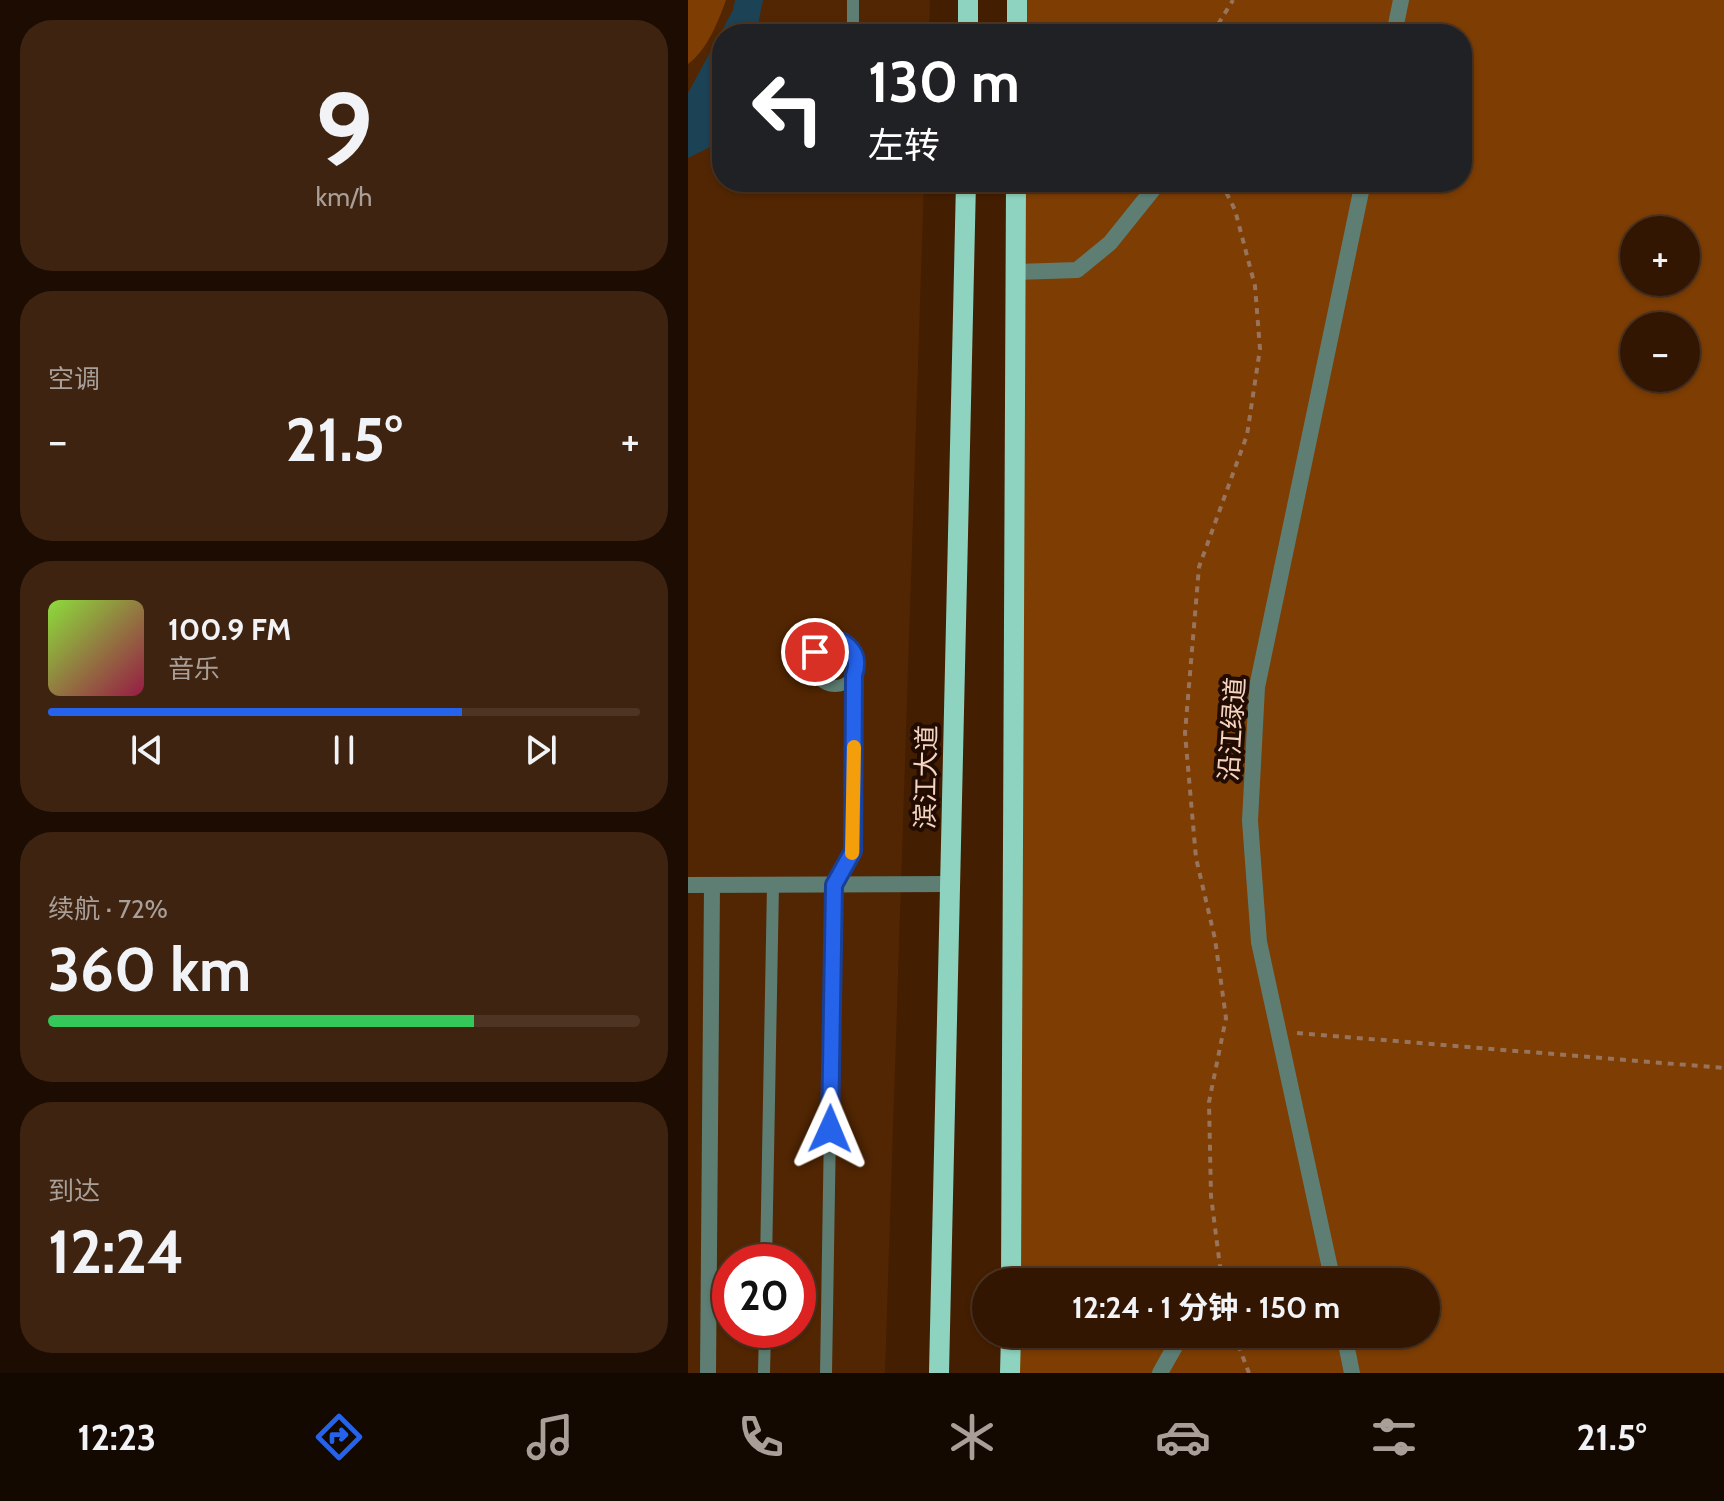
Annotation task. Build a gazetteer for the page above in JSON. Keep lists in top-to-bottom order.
{
  "streets": {
    "main road": ["滨江大道"],
    "street": ["沿江绿道"]
  },
  "page": {
    "tile": [
      ["9", "km/h"],
      "空调",
      ["续航 · 72%", "360 km"],
      ["到达", "12:24"]
    ],
    "turn": ["130 m", "左转"],
    "map_buttons": ["+", "−"],
    "heat": ["−", "21.5°", "+"],
    "song": ["100.9 FM", "音乐"],
    "limit": "20",
    "trip": "12:24 · 1 分钟 · 150 m",
    "tabs": ["12:23", "21.5°"]
  }
}
